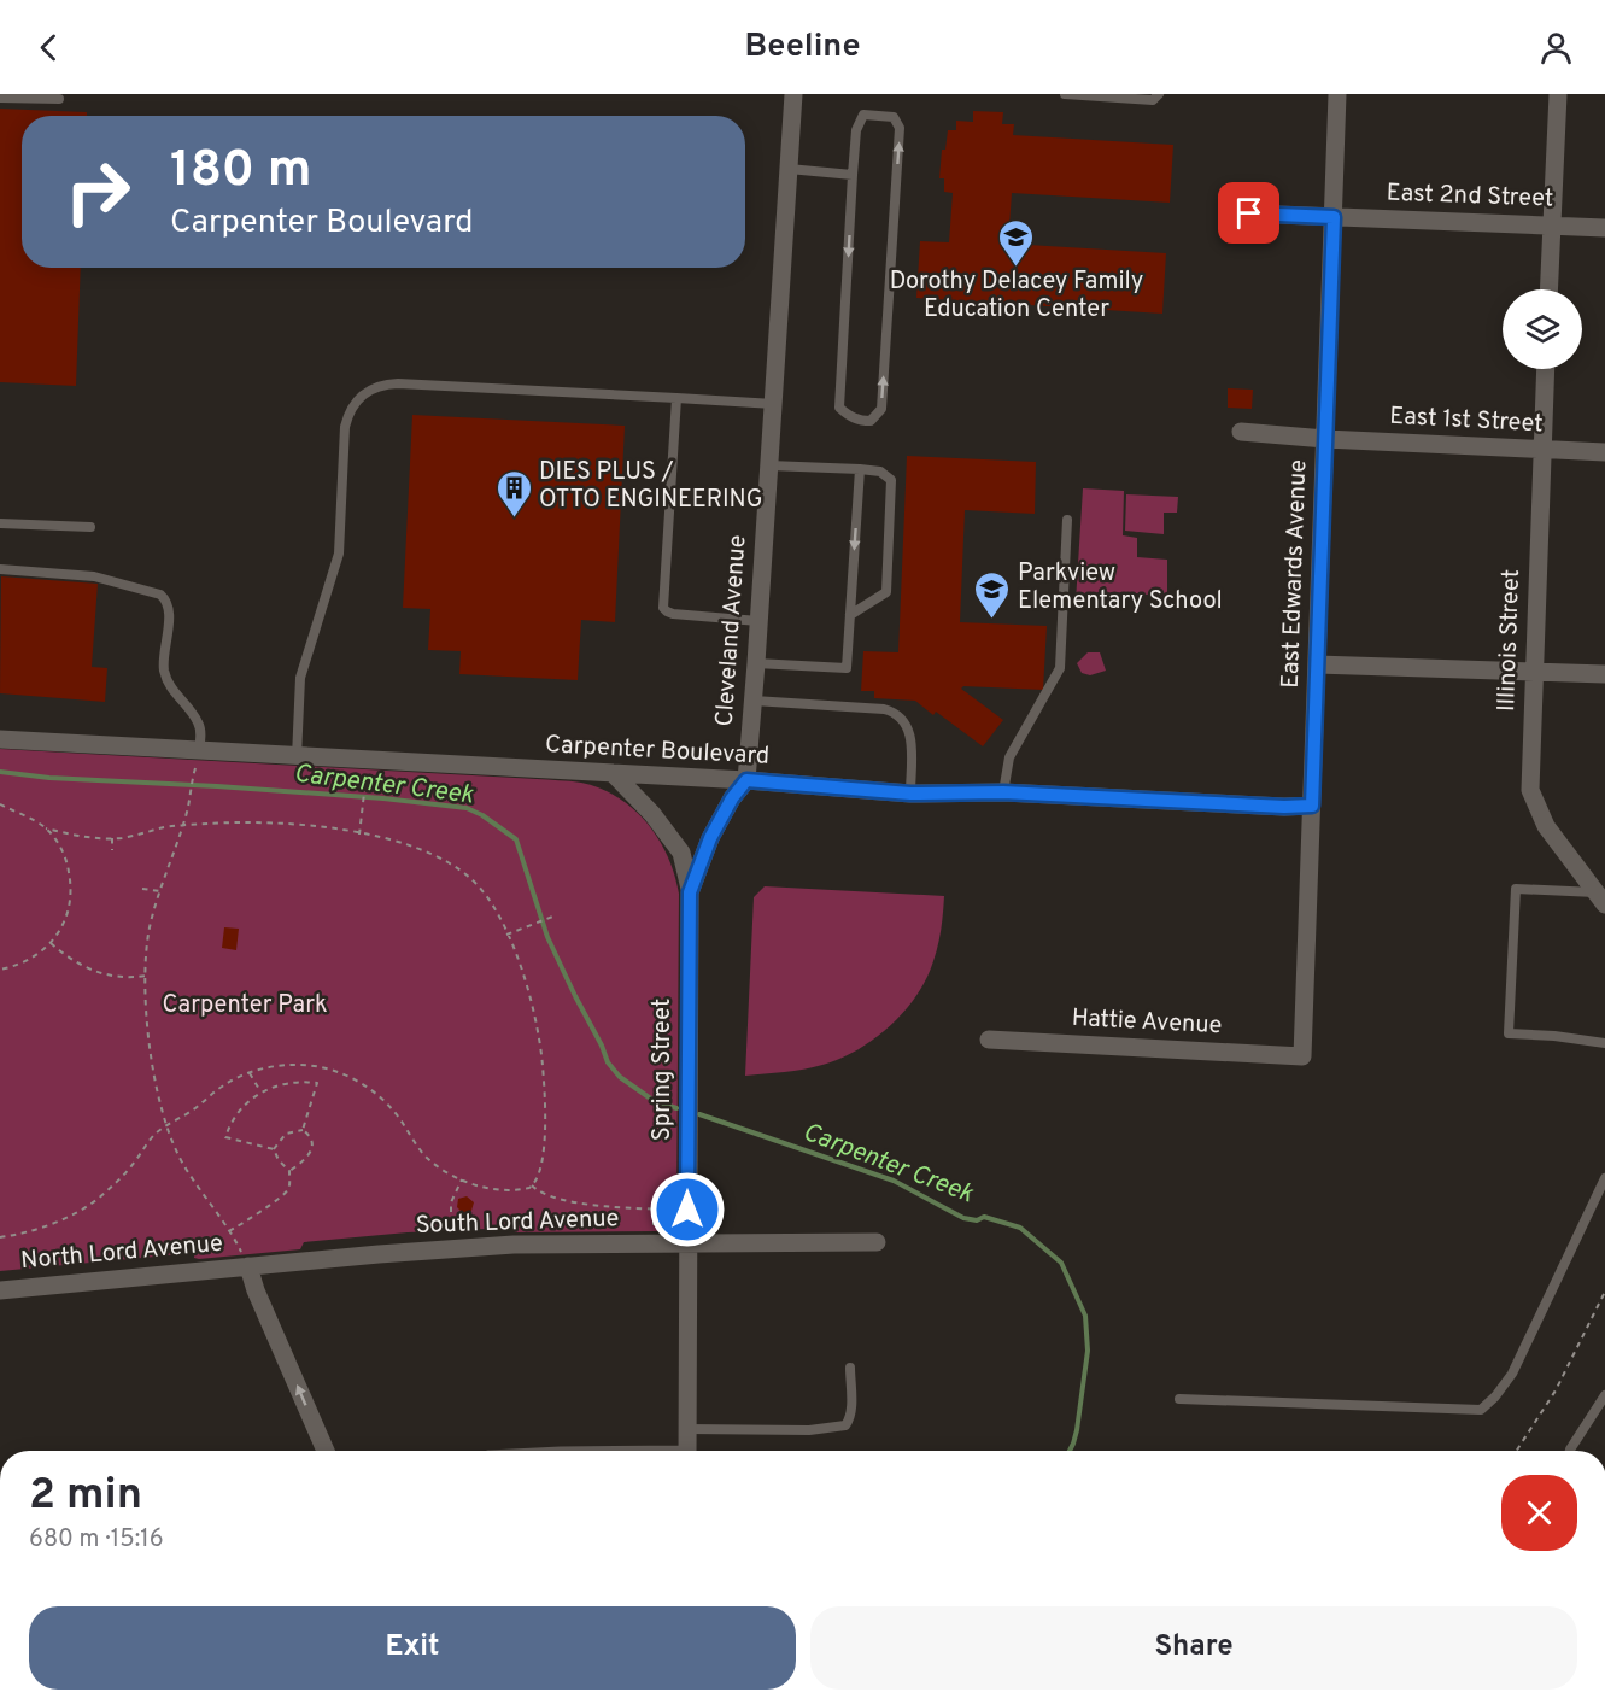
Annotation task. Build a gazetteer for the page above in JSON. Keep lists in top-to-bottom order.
{
  "streets": {
    "street": [
      "East 2nd Street",
      "East 1st Street",
      "East Edwards Avenue",
      "Cleveland Avenue",
      "Illinois Street",
      "Carpenter Boulevard",
      "Hattie Avenue",
      "Spring Street",
      "South Lord Avenue",
      "North Lord Avenue"
    ]
  },
  "crossings": [
    ["East 2nd Street", "East Edwards Avenue"],
    ["East 1st Street", "East Edwards Avenue"],
    ["East 1st Street", "Illinois Street"],
    ["East Edwards Avenue", "Carpenter Boulevard"],
    ["East Edwards Avenue", "Hattie Avenue"],
    ["Cleveland Avenue", "Carpenter Boulevard"],
    ["Cleveland Avenue", "Spring Street"],
    ["Carpenter Boulevard", "Spring Street"],
    ["Spring Street", "South Lord Avenue"],
    ["South Lord Avenue", "North Lord Avenue"]
  ],
  "water": ["Carpenter Creek"],
  "parks": ["Carpenter Park"],
  "places": {
    "school or university": ["Dorothy Delacey Family Education Center", "Parkview Elementary School"],
    "building": ["DIES PLUS / OTTO ENGINEERING"]
  },
  "page": {
    "header": "Beeline",
    "turn": ["180 m", "Carpenter Boulevard"],
    "heading": ["2 min", "680 m · 15:16"],
    "buttons": ["Exit", "Share"]
  }
}
